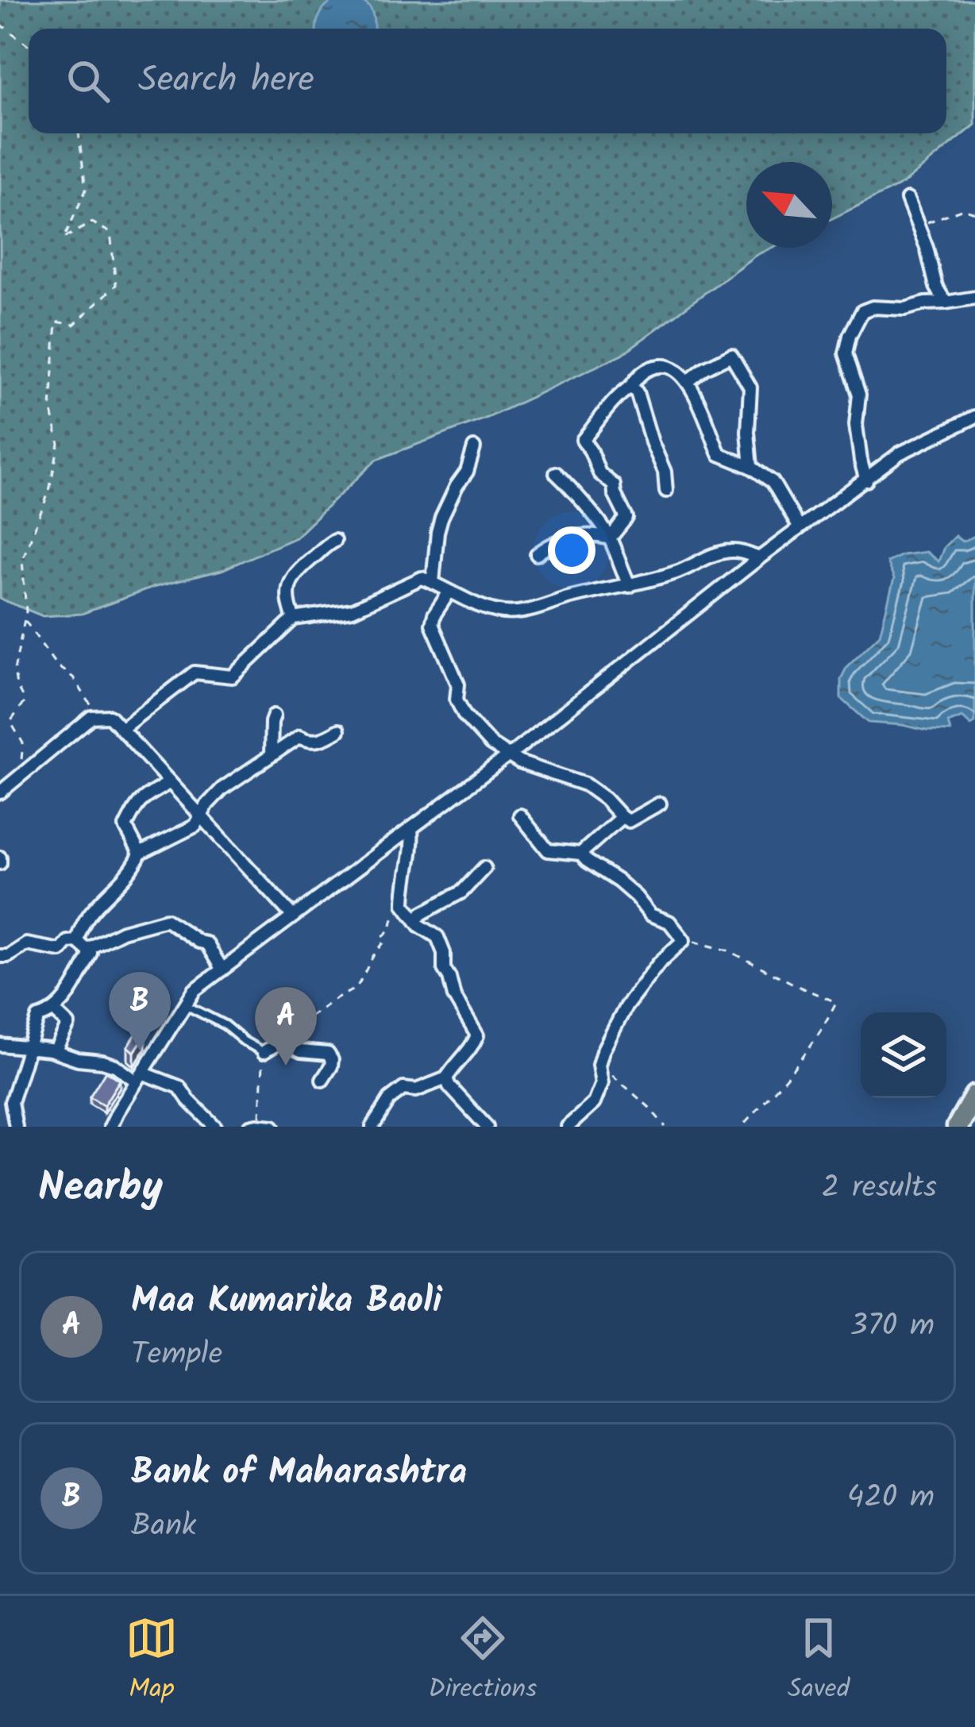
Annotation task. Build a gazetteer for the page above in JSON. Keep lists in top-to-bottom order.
{
  "north": "top left",
  "page": {
    "search": "Search here",
    "pins": ["B", "A"],
    "heading": ["Nearby", "2 results"],
    "list": [
      {
        "mark": "A",
        "name": "Maa Kumarika Baoli",
        "note": "Temple",
        "value": "370 m"
      },
      {
        "mark": "B",
        "name": "Bank of Maharashtra",
        "note": "Bank",
        "value": "420 m"
      }
    ],
    "nav": ["Map", "Directions", "Saved"]
  }
}
